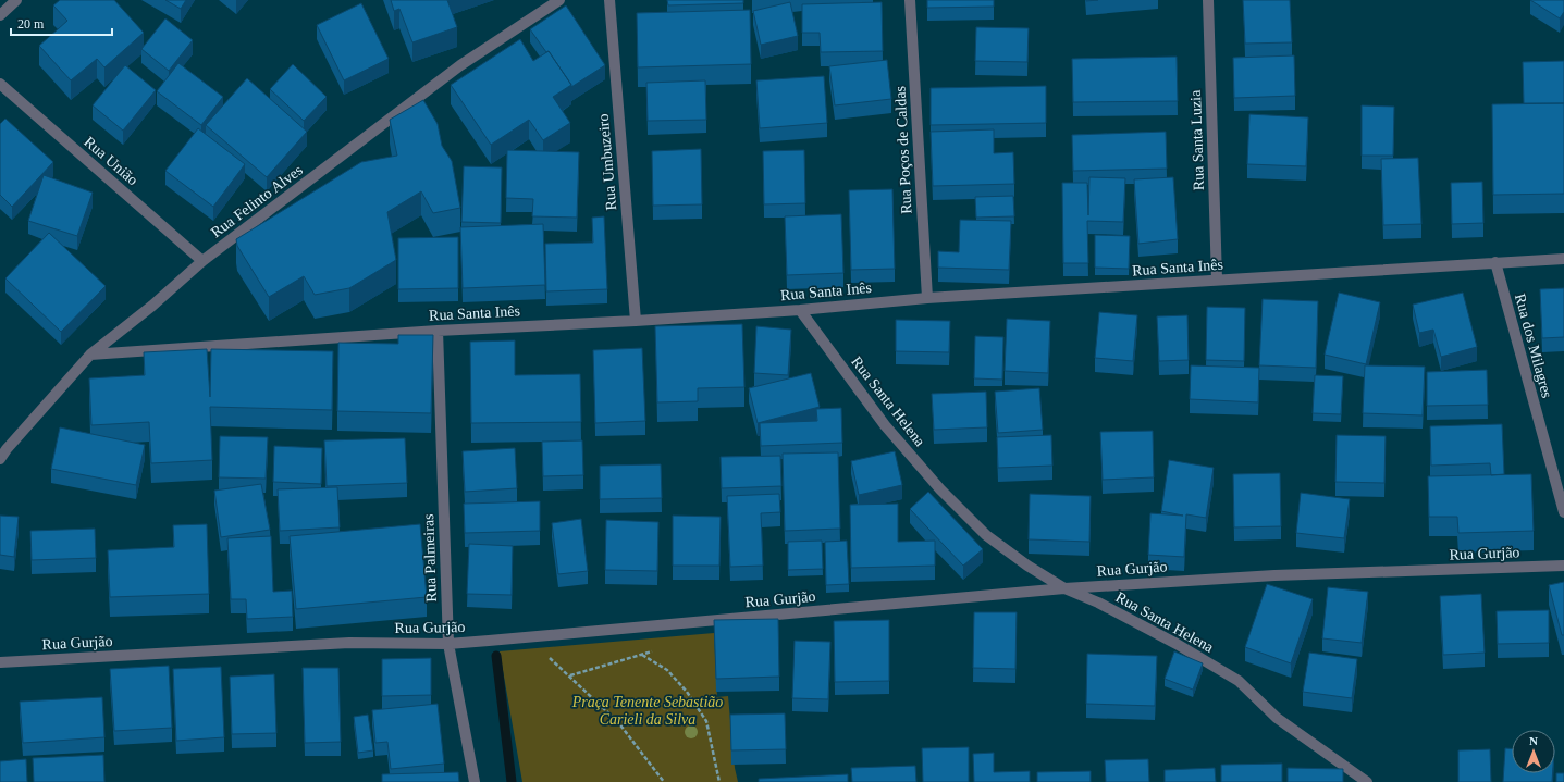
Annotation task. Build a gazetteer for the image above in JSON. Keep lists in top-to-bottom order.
{
  "streets": {
    "street": [
      "Rua Santa Luzia",
      "Rua Poços de Caldas",
      "Rua União",
      "Rua Umbuzeiro",
      "Rua Felinto Alves",
      "Rua Santa Inês",
      "Rua dos Milagres",
      "Rua Santa Helena",
      "Rua Gurjão",
      "Rua Palmeiras"
    ]
  },
  "crossings": [
    ["Rua Santa Luzia", "Rua Santa Inês"],
    ["Rua Poços de Caldas", "Rua Santa Inês"],
    ["Rua União", "Rua Felinto Alves"],
    ["Rua Umbuzeiro", "Rua Santa Inês"],
    ["Rua Felinto Alves", "Rua Santa Inês"],
    ["Rua Santa Inês", "Rua dos Milagres"],
    ["Rua Santa Inês", "Rua Santa Helena"],
    ["Rua Santa Inês", "Rua Palmeiras"],
    ["Rua Santa Helena", "Rua Gurjão"],
    ["Rua Gurjão", "Rua Palmeiras"]
  ],
  "parks": ["Praça Tenente Sebastião Carieli da Silva"],
  "scale_bar": "20 m",
  "north": "top"
}
